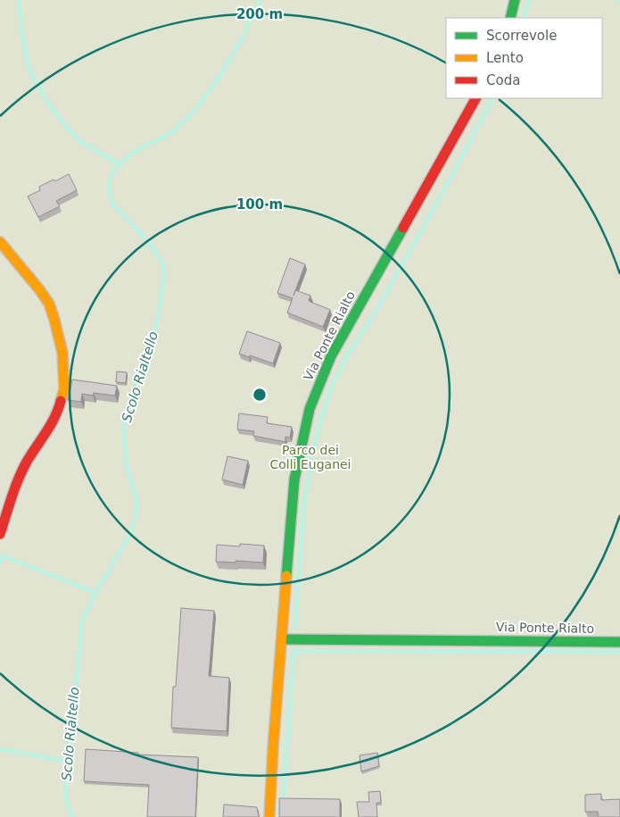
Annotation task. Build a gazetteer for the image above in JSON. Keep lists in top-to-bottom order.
{
  "streets": {
    "main road": ["Via Ponte Rialto"]
  },
  "water": ["Scolo Rialtello"],
  "parks": ["Parco dei Colli Euganei"],
  "legend": ["Scorrevole", "Lento", "Coda"],
  "rings": ["200 m", "100 m"]
}
